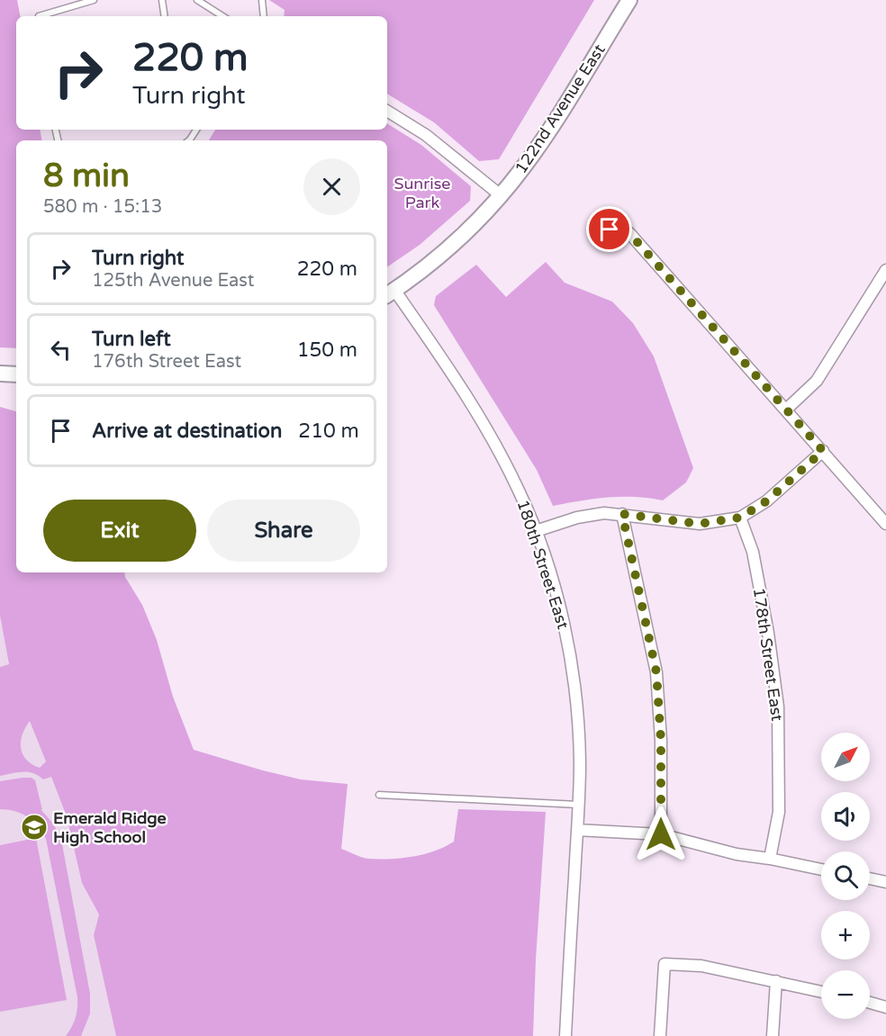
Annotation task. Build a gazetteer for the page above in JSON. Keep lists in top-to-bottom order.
{
  "streets": {
    "street": ["122nd Avenue East", "180th Street East", "178th Street East"]
  },
  "crossings": [
    ["122nd Avenue East", "180th Street East"]
  ],
  "parks": ["Sunrise Park"],
  "places": {
    "school or university": ["Emerald Ridge High School"]
  },
  "north": "top right",
  "page": {
    "turn": ["220 m", "Turn right"],
    "heading": ["8 min", "580 m · 15:13"],
    "list": [
      {
        "name": "Turn right",
        "note": "125th Avenue East",
        "value": "220 m"
      },
      {
        "name": "Turn left",
        "note": "176th Street East",
        "value": "150 m"
      },
      {
        "name": "Arrive at destination",
        "value": "210 m"
      }
    ],
    "buttons": ["Exit", "Share"],
    "map_buttons": ["+", "−"]
  }
}
